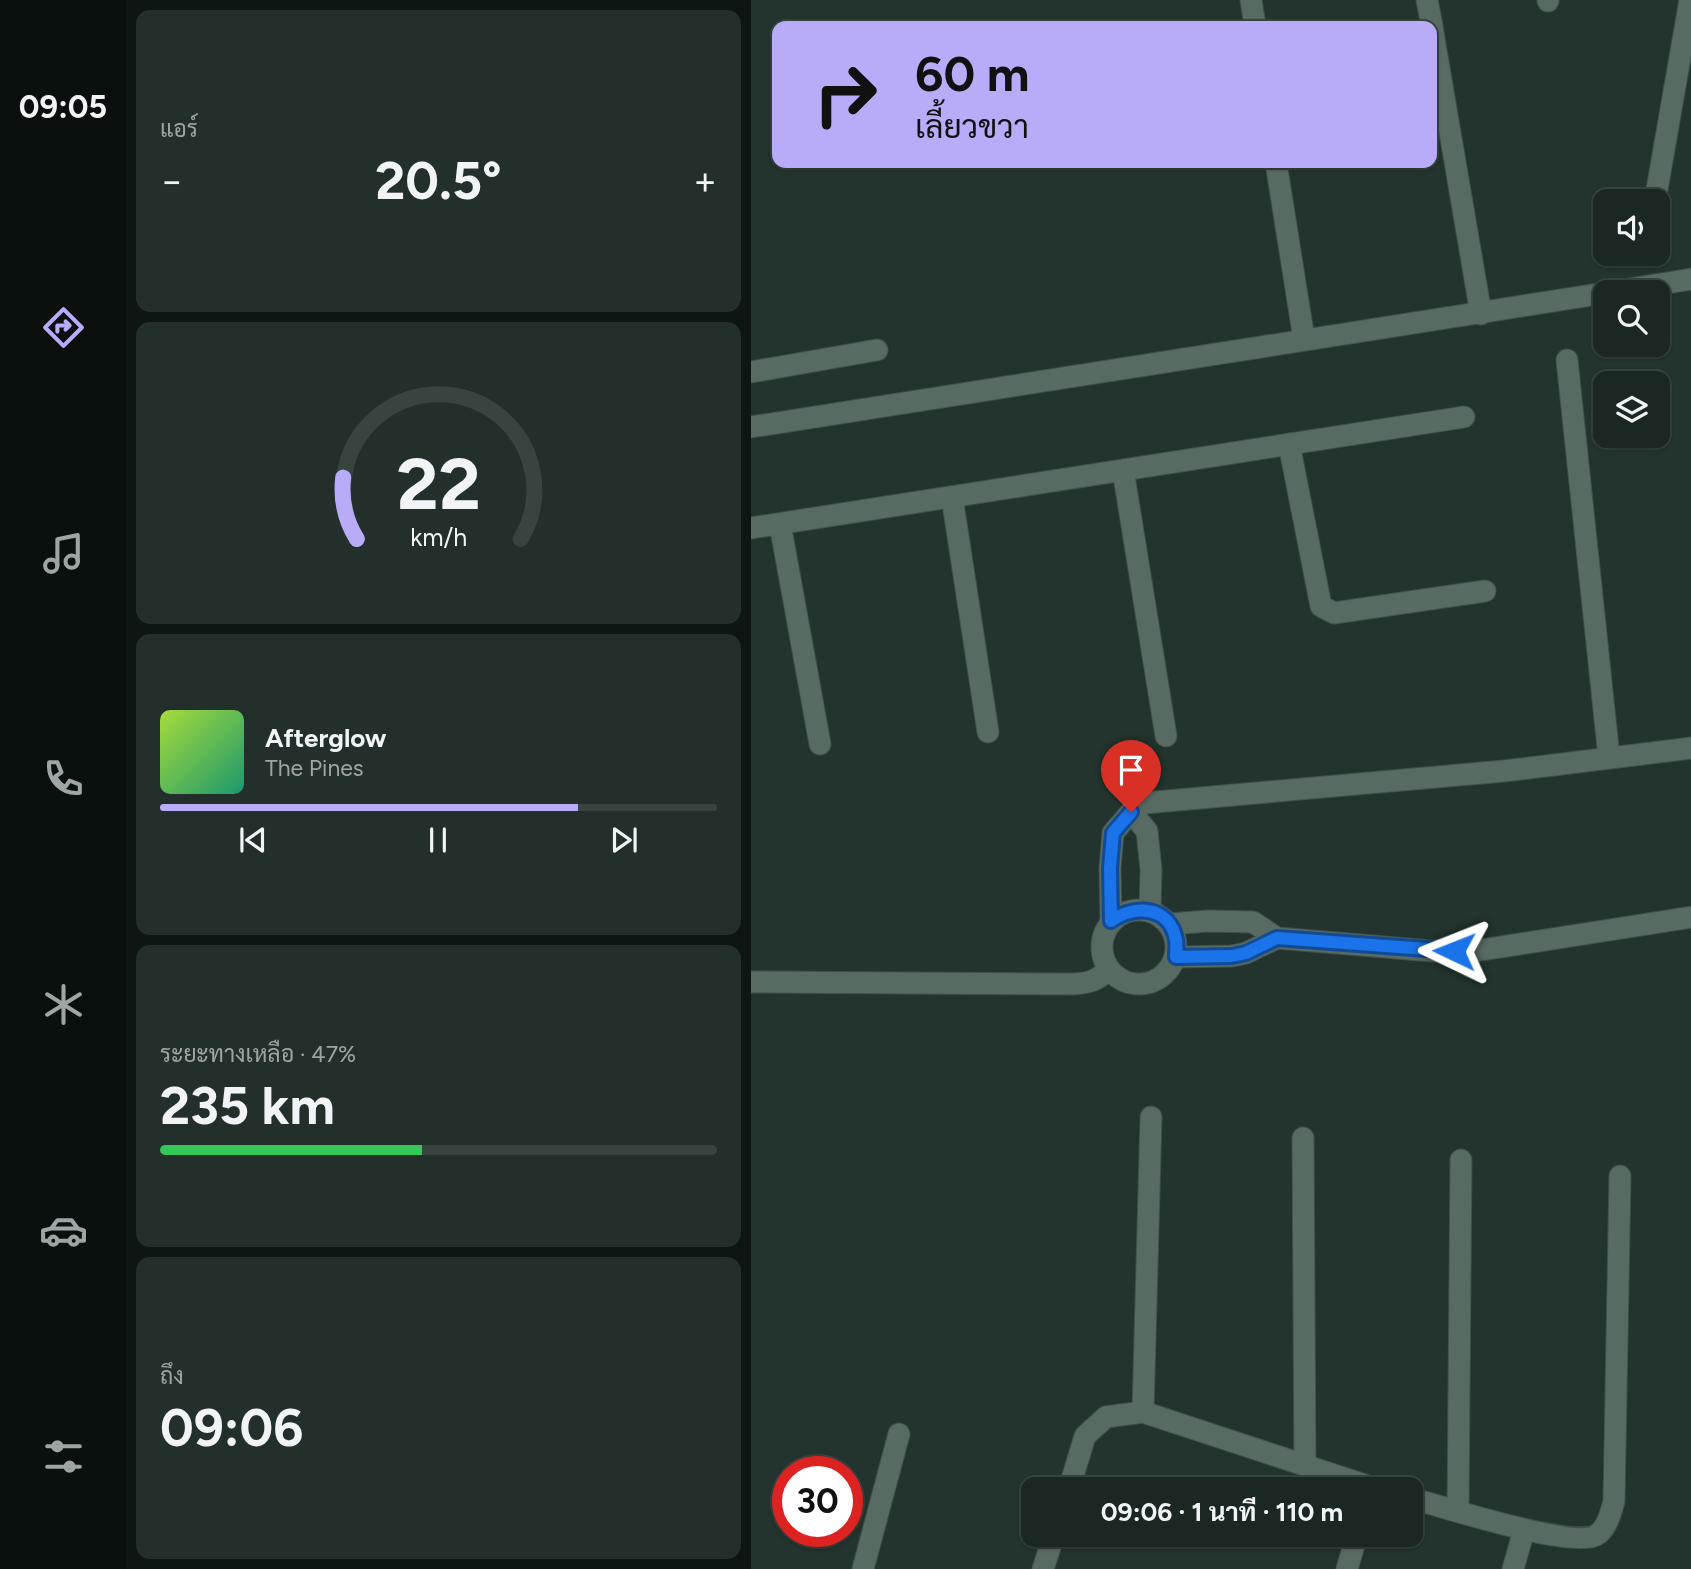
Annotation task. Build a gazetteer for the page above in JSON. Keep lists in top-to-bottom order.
{
  "page": {
    "tabs": "09:05",
    "tile": [
      "แอร์",
      ["ระยะทางเหลือ · 47%", "235 km"],
      ["ถึง", "09:06"]
    ],
    "turn": ["60 m", "เลี้ยวขวา"],
    "heat": ["−", "20.5°", "+"],
    "song": ["Afterglow", "The Pines"],
    "limit": "30",
    "trip": "09:06 · 1 นาที · 110 m",
    "gauge": ["22", "km/h"]
  }
}
